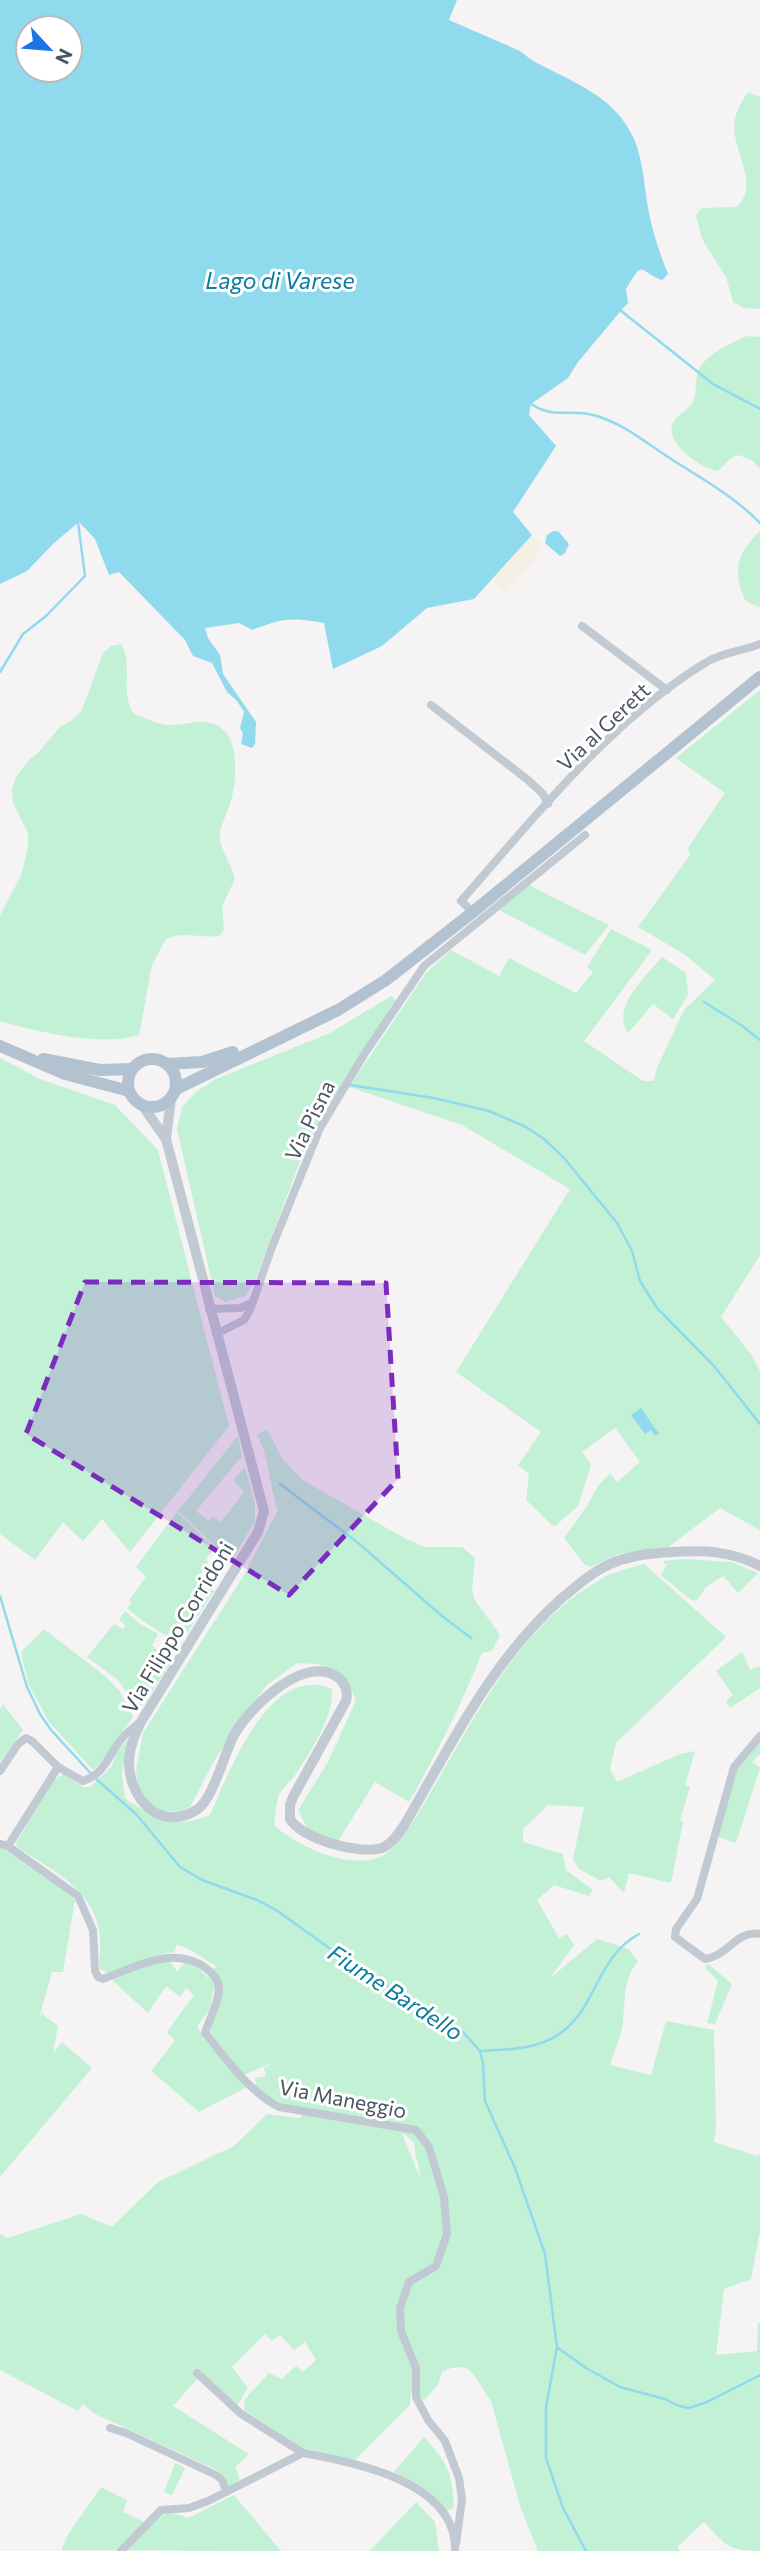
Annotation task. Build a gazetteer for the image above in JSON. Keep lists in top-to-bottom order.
{
  "streets": {
    "street": [
      "Via al Gerett",
      "Via Pisna",
      "Via Filippo Corridoni",
      "Via Maneggio"
    ]
  },
  "crossings": [
    ["Via Pisna", "Via Filippo Corridoni"]
  ],
  "water": ["Lago di Varese", "Fiume Bardello"],
  "north": "bottom right"
}
